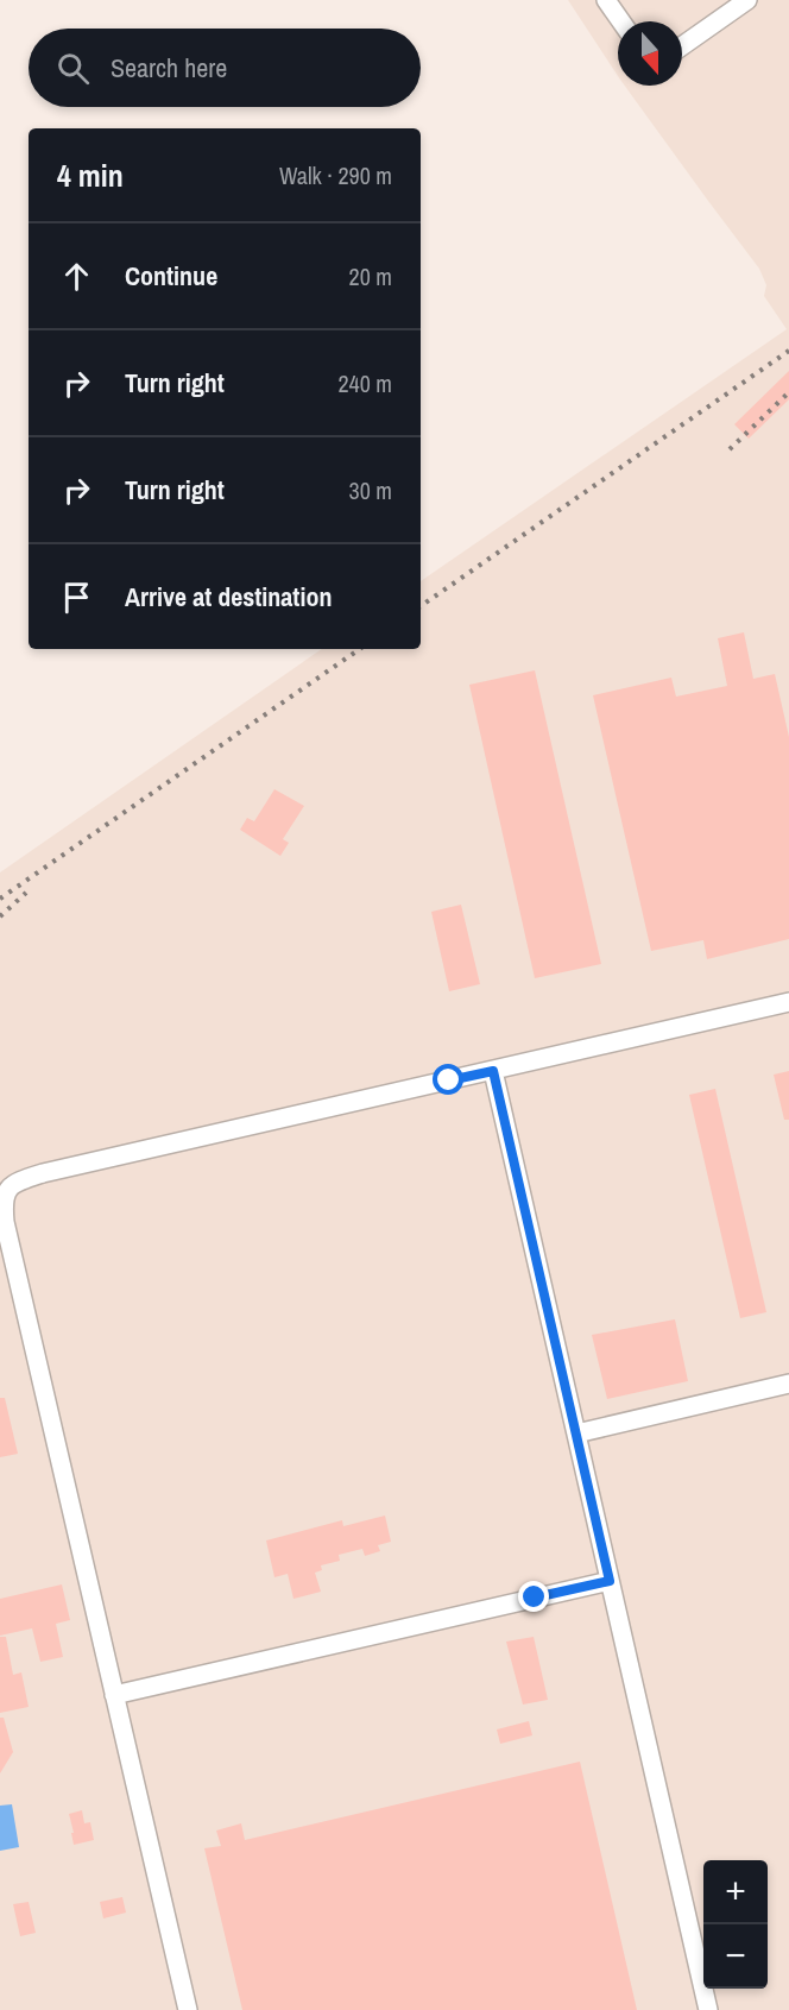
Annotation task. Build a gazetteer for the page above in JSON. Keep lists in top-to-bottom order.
{
  "north": "bottom",
  "page": {
    "search": "Search here",
    "heading": ["4 min", "Walk · 290 m"],
    "list": [
      ["Continue", "20 m"],
      ["Turn right", "240 m"],
      ["Turn right", "30 m"],
      "Arrive at destination"
    ],
    "map_buttons": ["+", "−"]
  }
}
